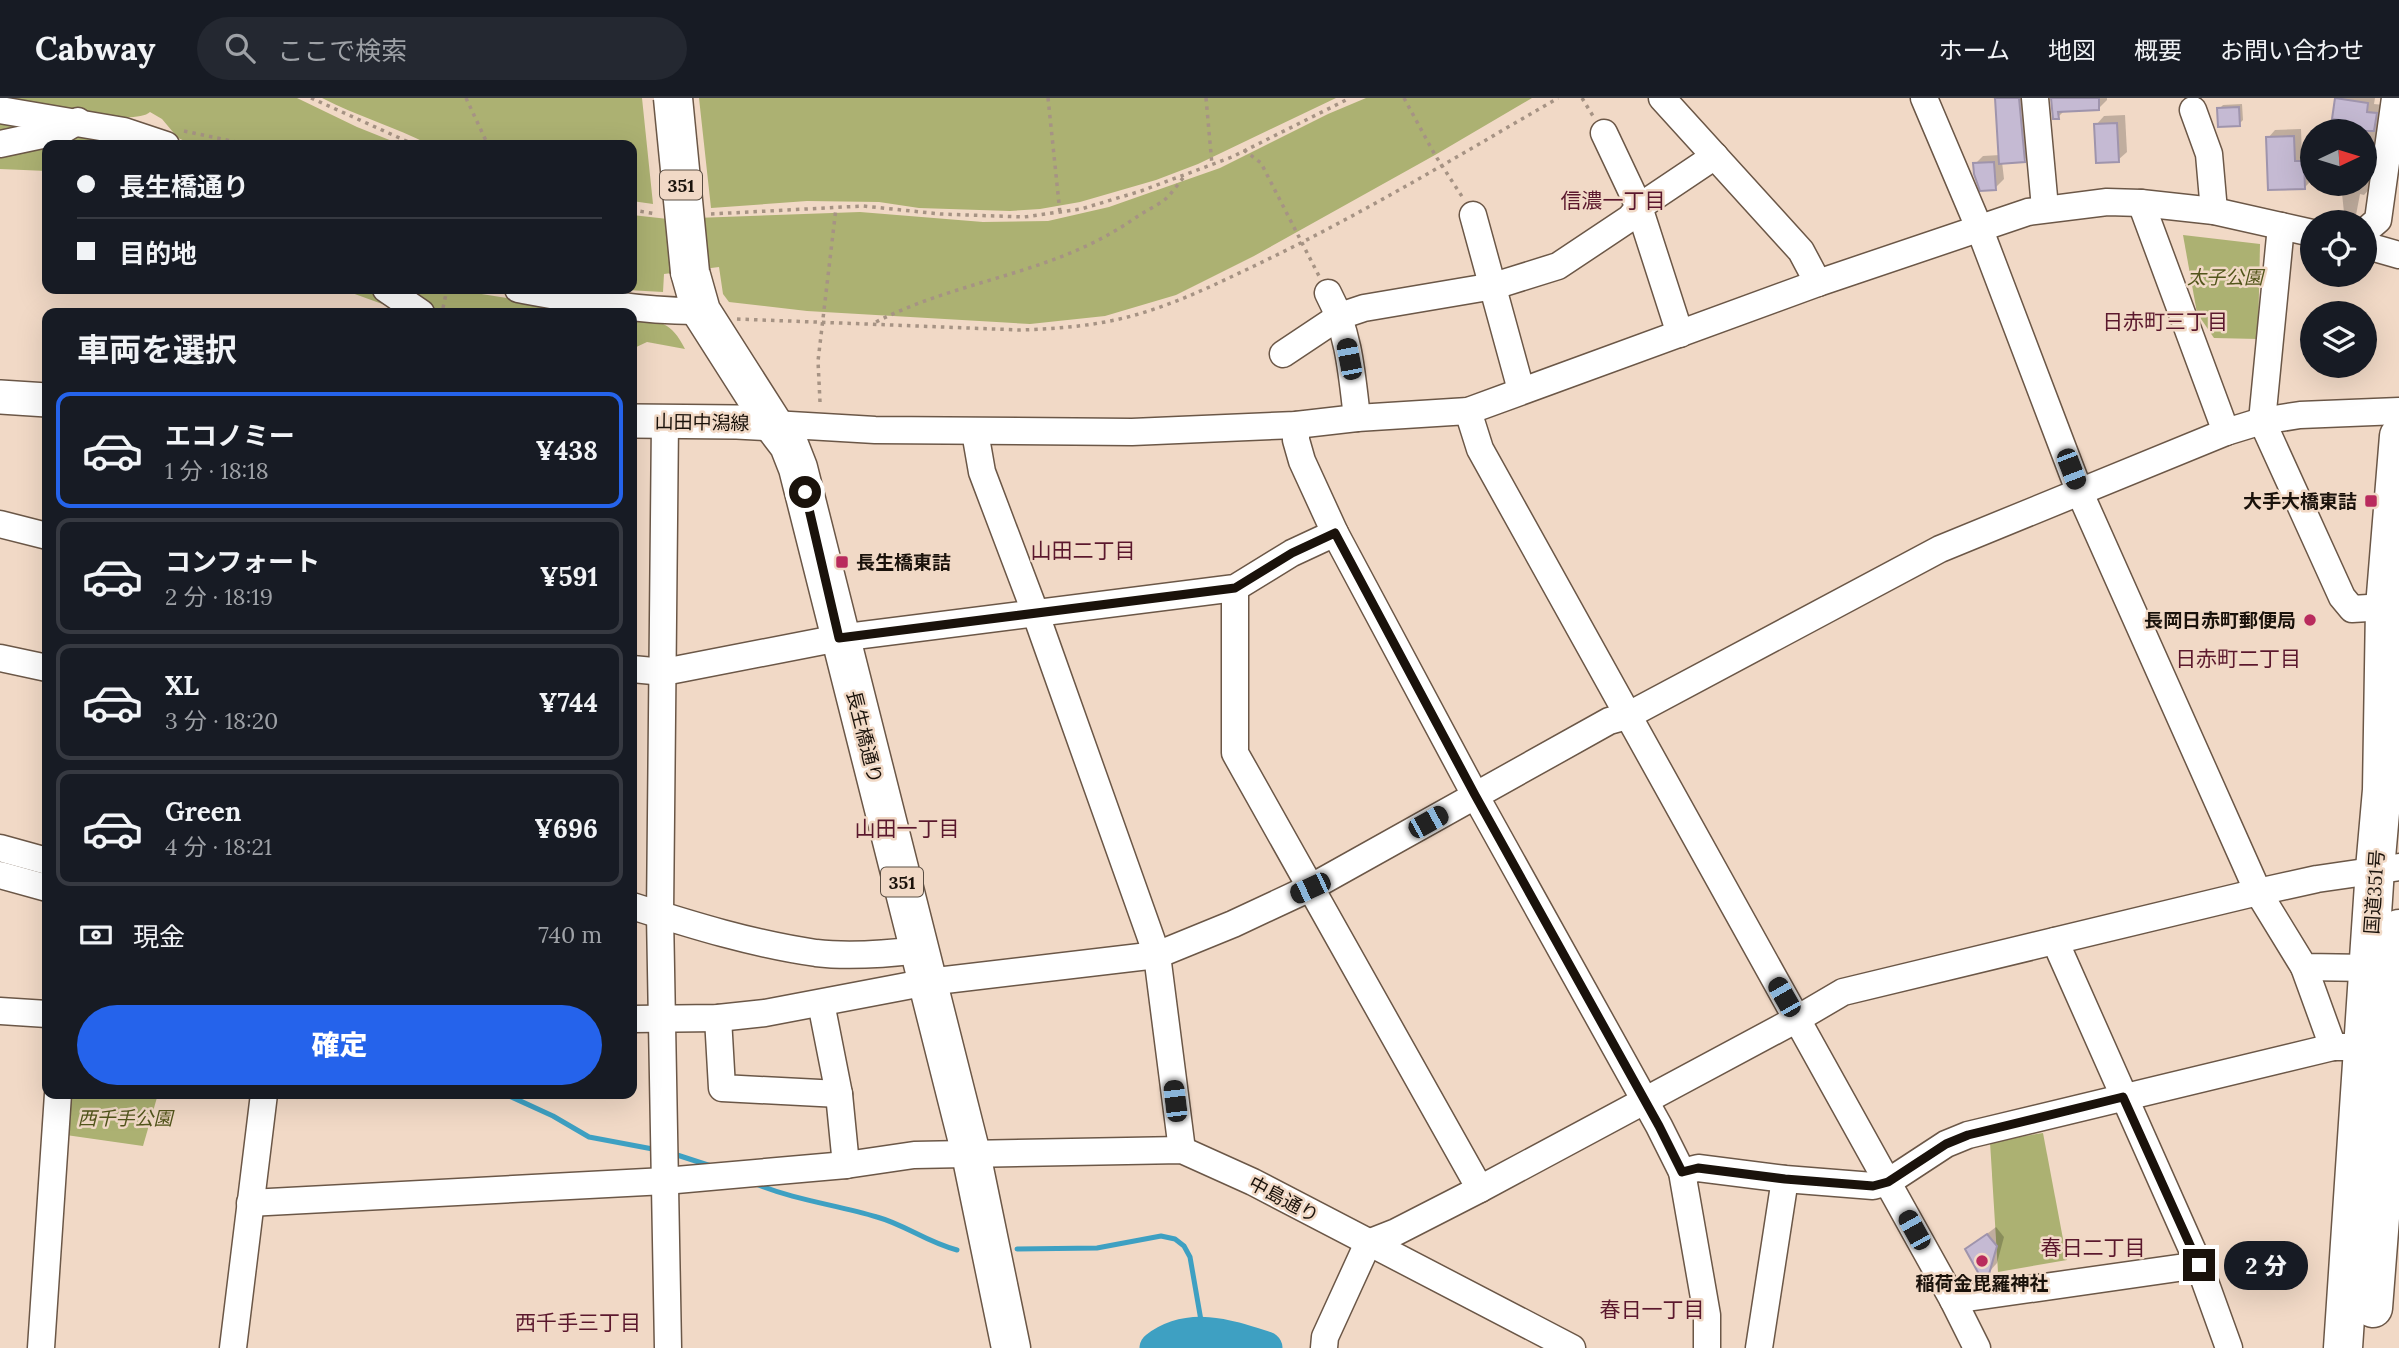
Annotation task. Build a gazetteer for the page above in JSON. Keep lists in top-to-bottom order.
{
  "streets": {
    "highway": ["351", "長生橋通り", "国道351号"],
    "main road": ["山田中潟線"],
    "street": ["中島通り"]
  },
  "crossings": [
    ["山田中潟線", "長生橋通り"],
    ["長生橋通り", "中島通り"]
  ],
  "districts": [
    "信濃一丁目",
    "日赤町三丁目",
    "山田二丁目",
    "日赤町二丁目",
    "山田一丁目",
    "春日二丁目",
    "春日一丁目",
    "西千手三丁目"
  ],
  "parks": ["太子公園", "西千手公園"],
  "places": {
    "transit": ["大手大橋東詰", "長生橋東詰"],
    "other": ["長岡日赤町郵便局", "稲荷金毘羅神社"]
  },
  "north": "right",
  "page": {
    "header": "Cabway",
    "search": "ここで検索",
    "nav": [
      "ホーム",
      "地図",
      "概要",
      "お問い合わせ"
    ],
    "banner": ["長生橋通り", "目的地"],
    "heading": "車両を選択",
    "list": [
      {
        "name": "エコノミー",
        "note": "1 分 · 18:18",
        "value": "¥438"
      },
      {
        "name": "コンフォート",
        "note": "2 分 · 18:19",
        "value": "¥591"
      },
      {
        "name": "XL",
        "note": "3 分 · 18:20",
        "value": "¥744"
      },
      {
        "name": "Green",
        "note": "4 分 · 18:21",
        "value": "¥696"
      }
    ],
    "pay": ["現金", "740 m"],
    "buttons": "確定",
    "bubble": "2 分"
  }
}
